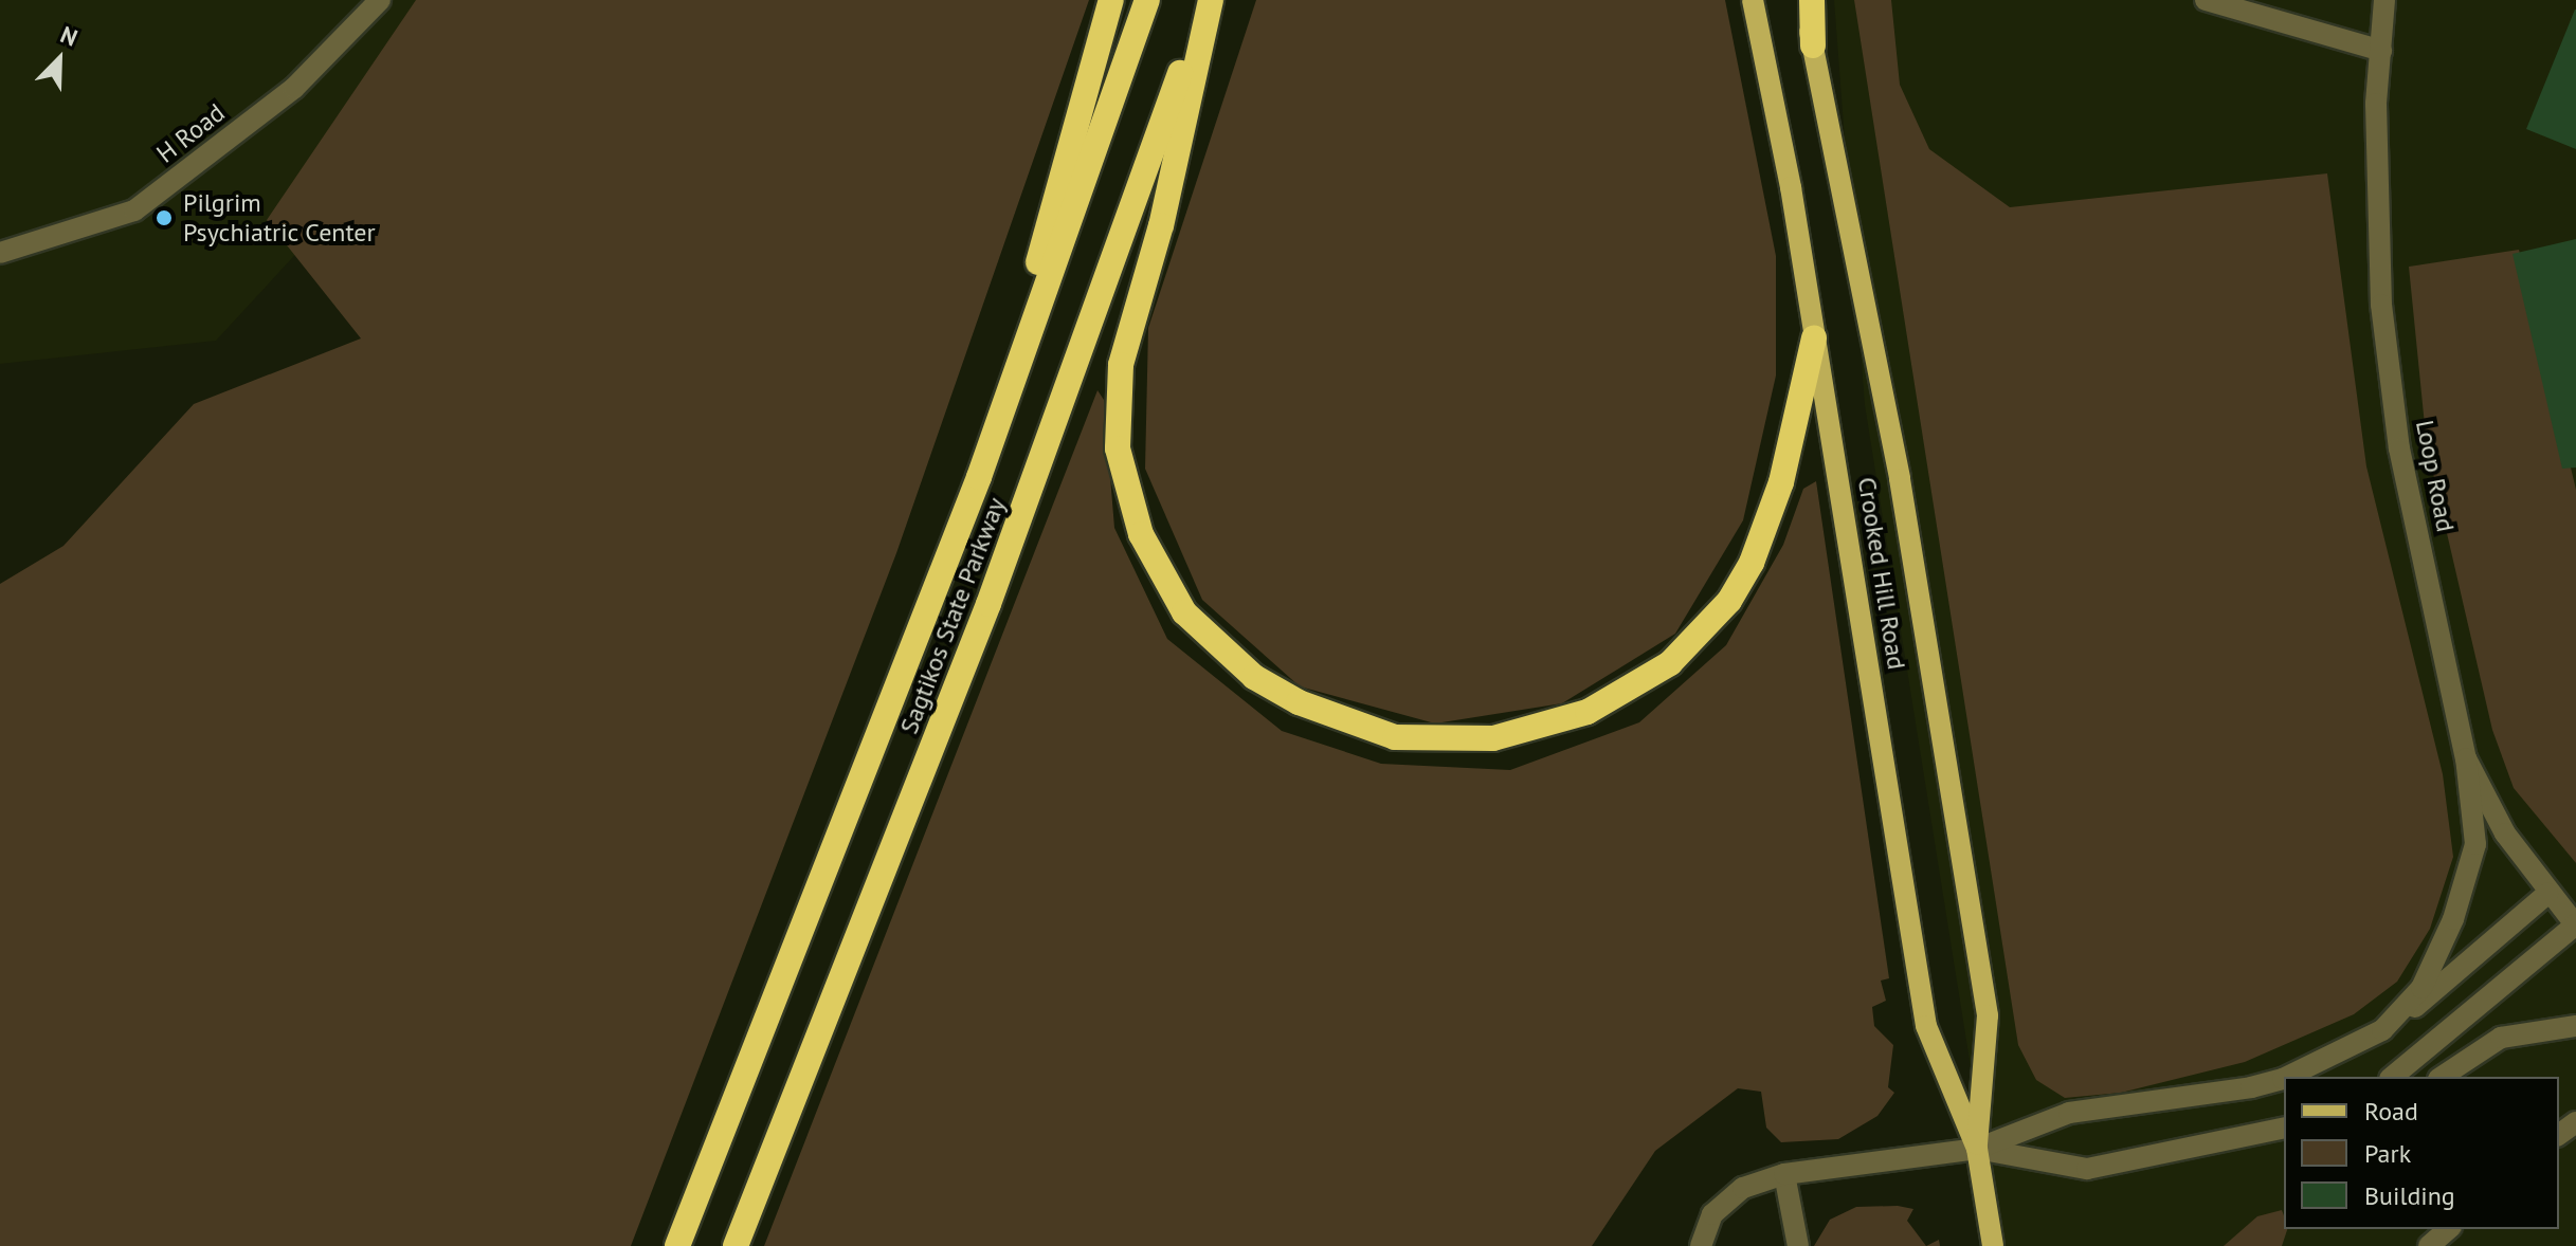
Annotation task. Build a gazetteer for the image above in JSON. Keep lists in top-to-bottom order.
{
  "streets": {
    "highway": ["Sagtikos State Parkway"],
    "main road": ["Crooked Hill Road"],
    "street": ["H Road", "Loop Road"]
  },
  "places": ["Pilgrim Psychiatric Center"],
  "legend": ["Road", "Park", "Building"],
  "north": "top right"
}
